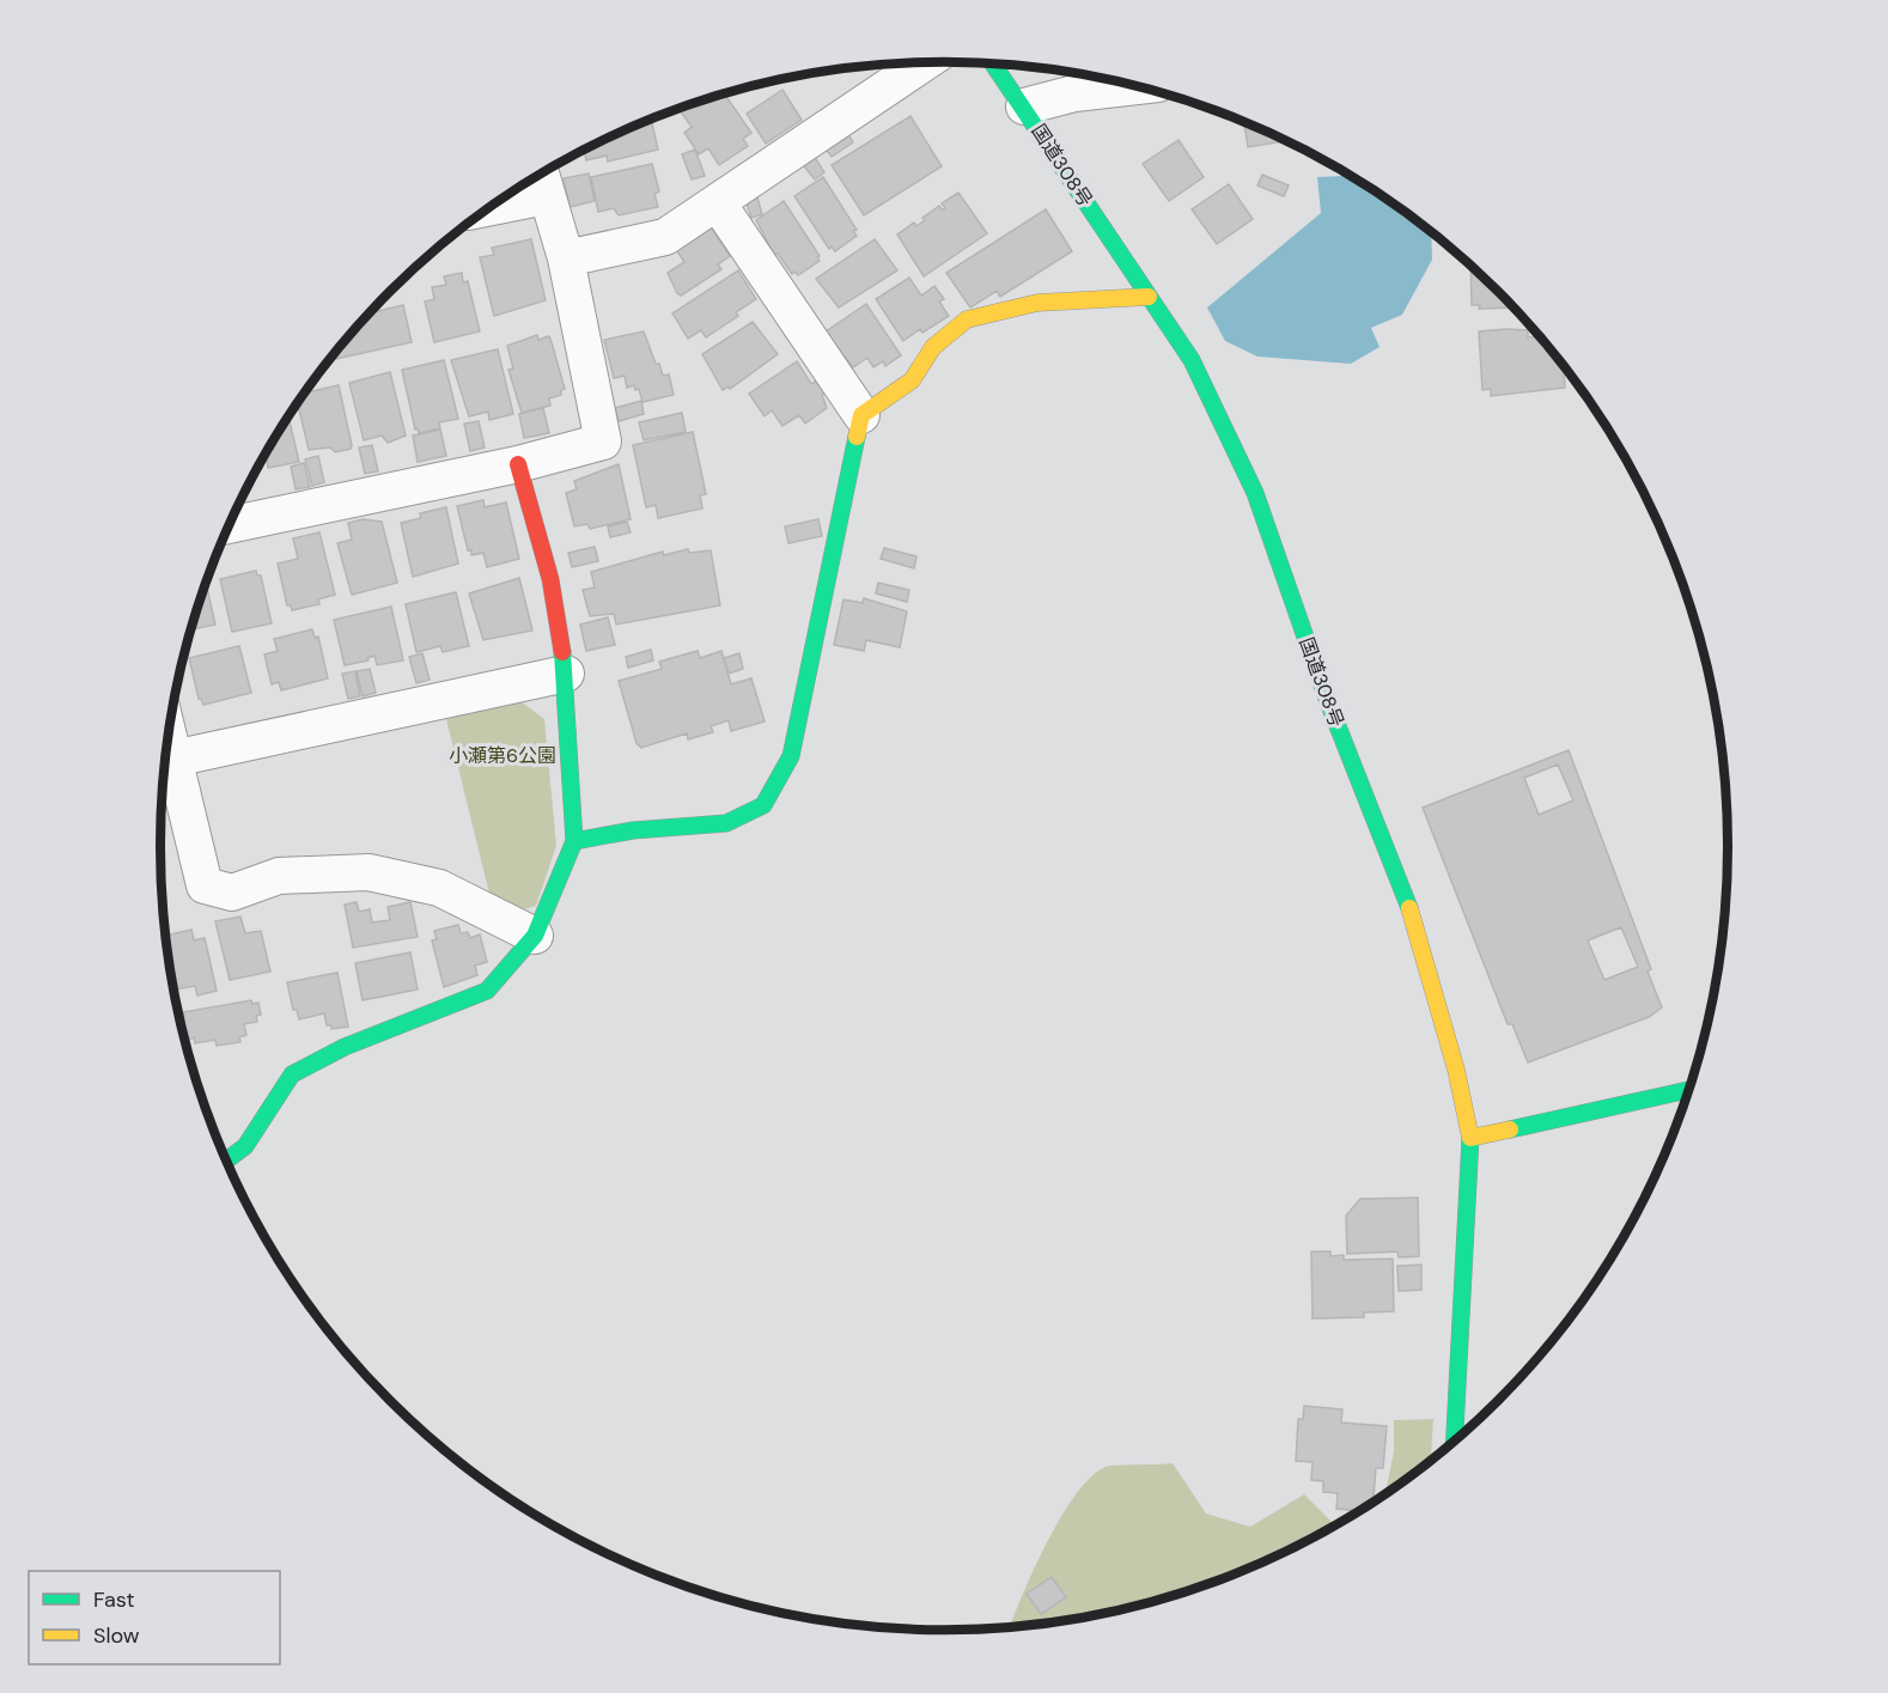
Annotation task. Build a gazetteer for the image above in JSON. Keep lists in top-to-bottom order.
{
  "streets": {
    "main road": ["国道308号"]
  },
  "parks": ["小瀬第6公園"],
  "legend": ["Fast", "Slow"]
}
